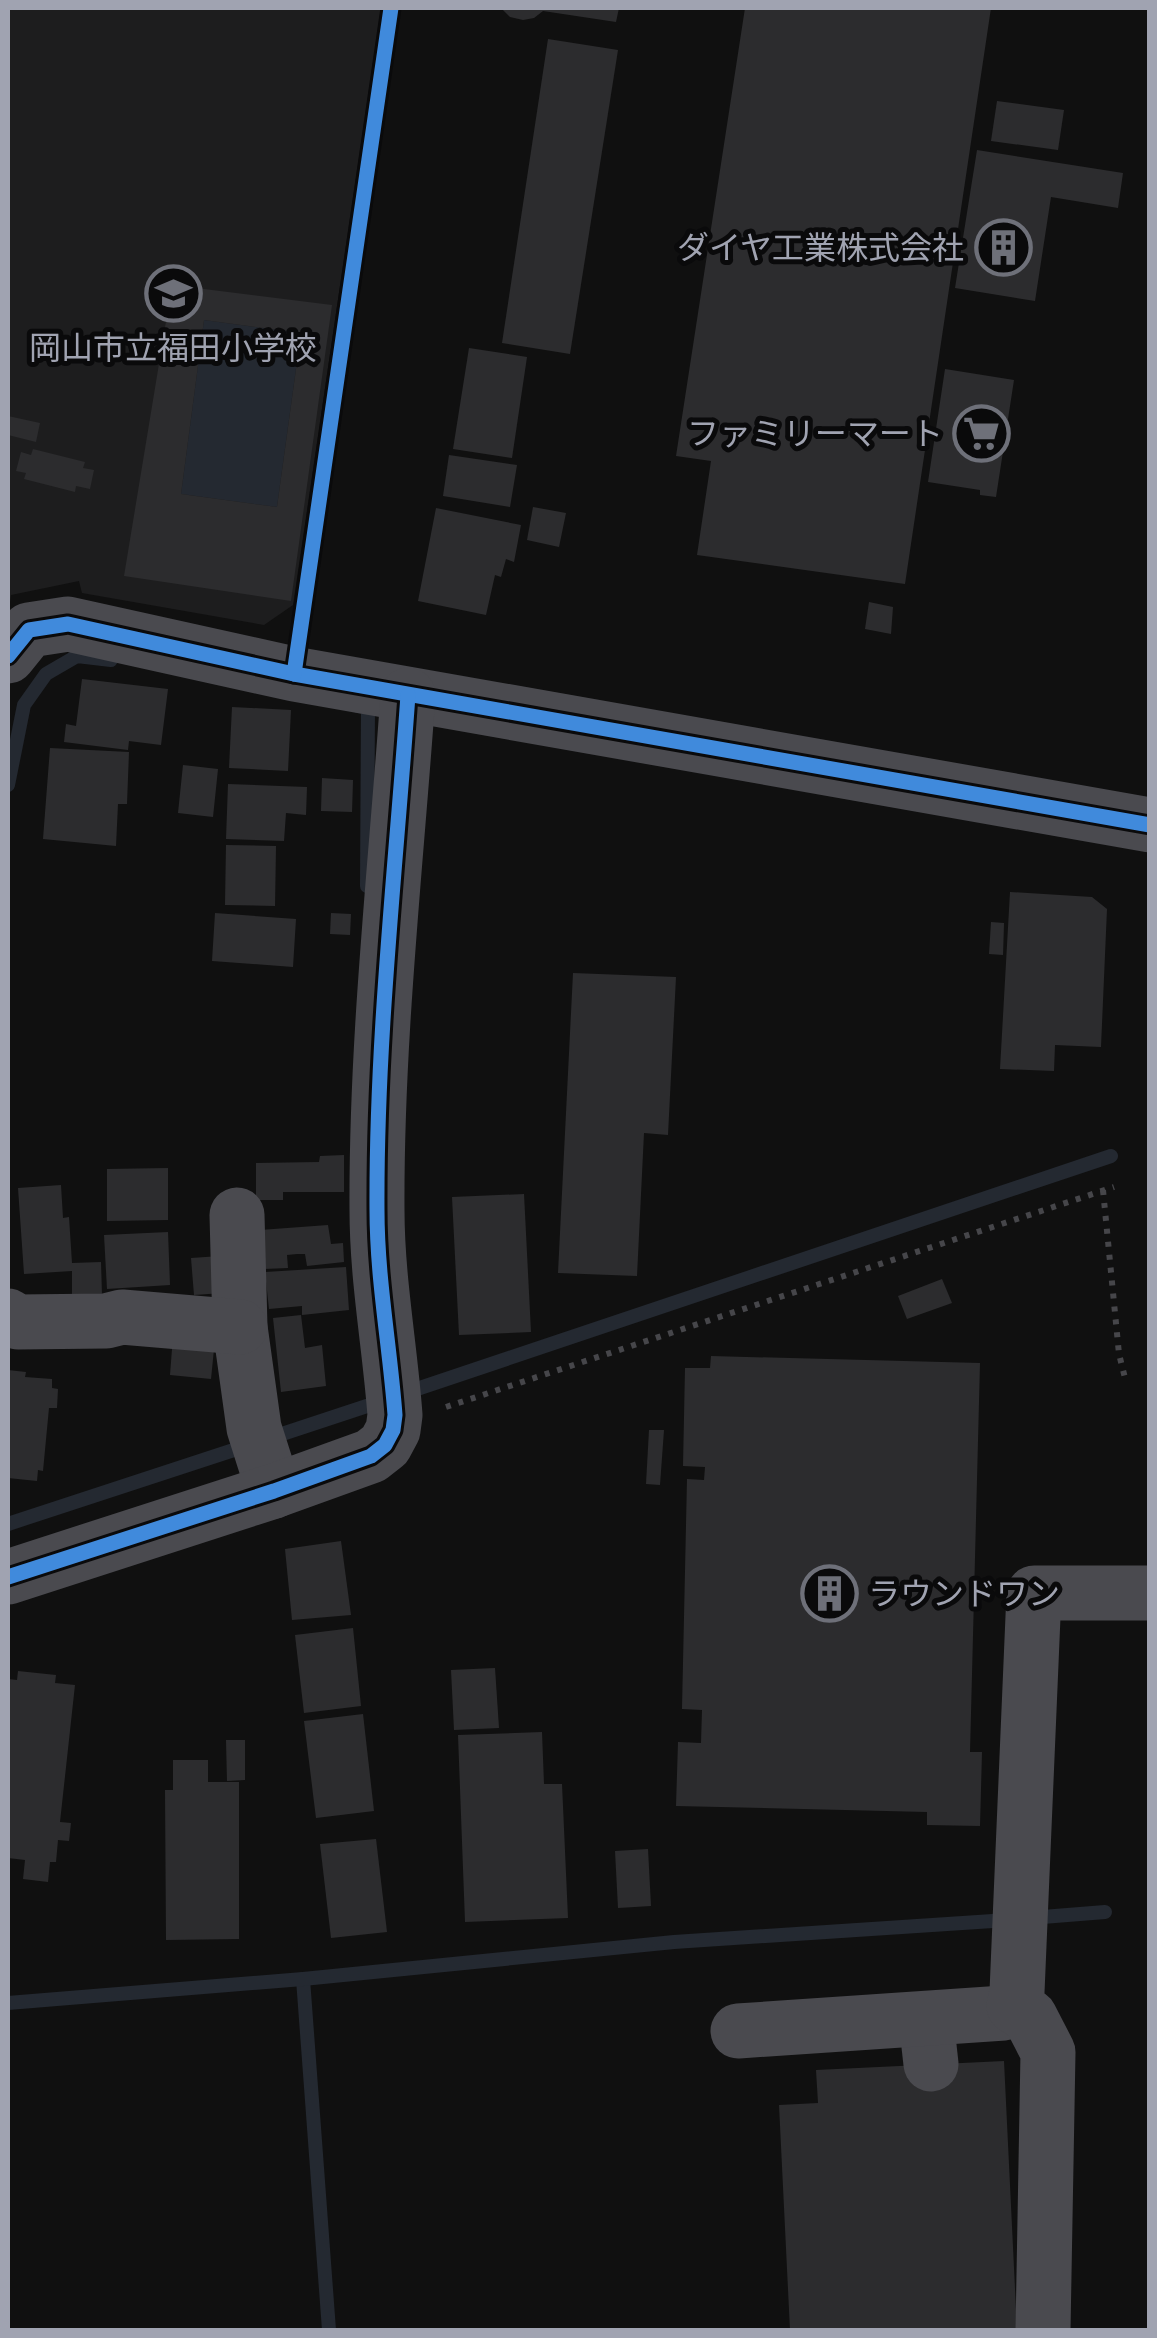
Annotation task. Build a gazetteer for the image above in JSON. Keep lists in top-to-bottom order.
{
  "places": {
    "building": ["ダイヤ工業株式会社", "ラウンドワン"],
    "school or university": ["岡山市立福田小学校"],
    "supermarket": ["ファミリーマート"]
  }
}
